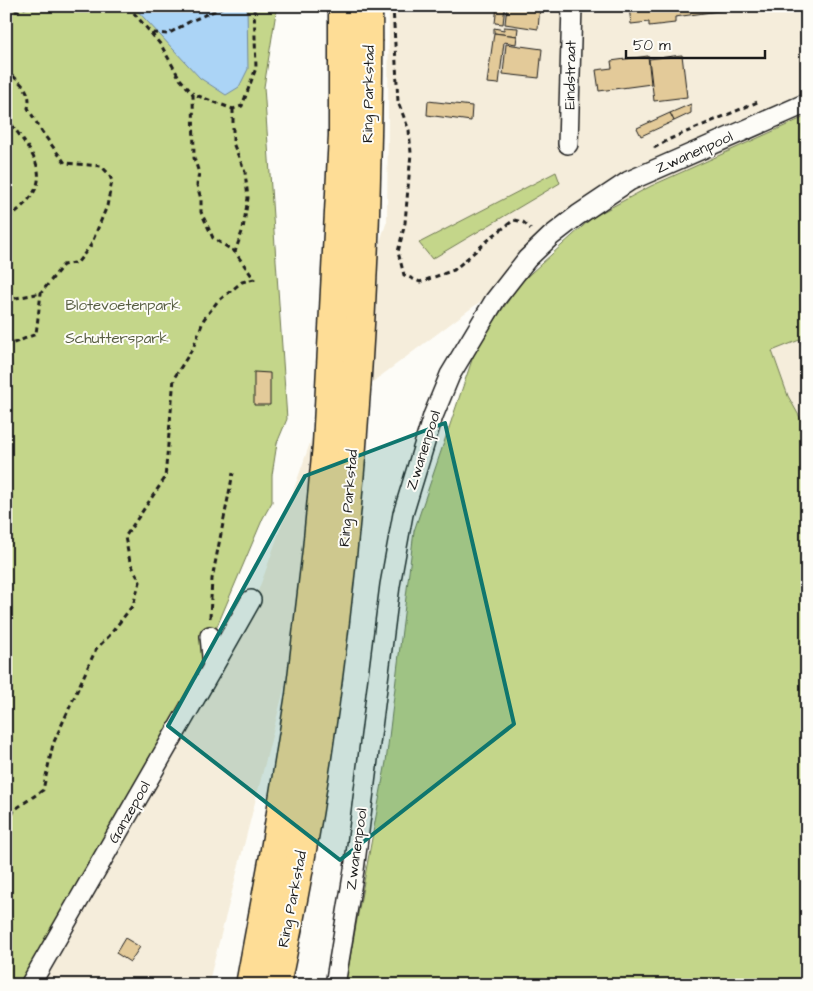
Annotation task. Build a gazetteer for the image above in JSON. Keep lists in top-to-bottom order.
{
  "streets": {
    "highway": ["Ring Parkstad"],
    "street": ["Eindstraat", "Zwanenpool", "Ganzepool"]
  },
  "parks": ["Blotevoetenpark", "Schutterspark"],
  "scale_bar": "50 m"
}
